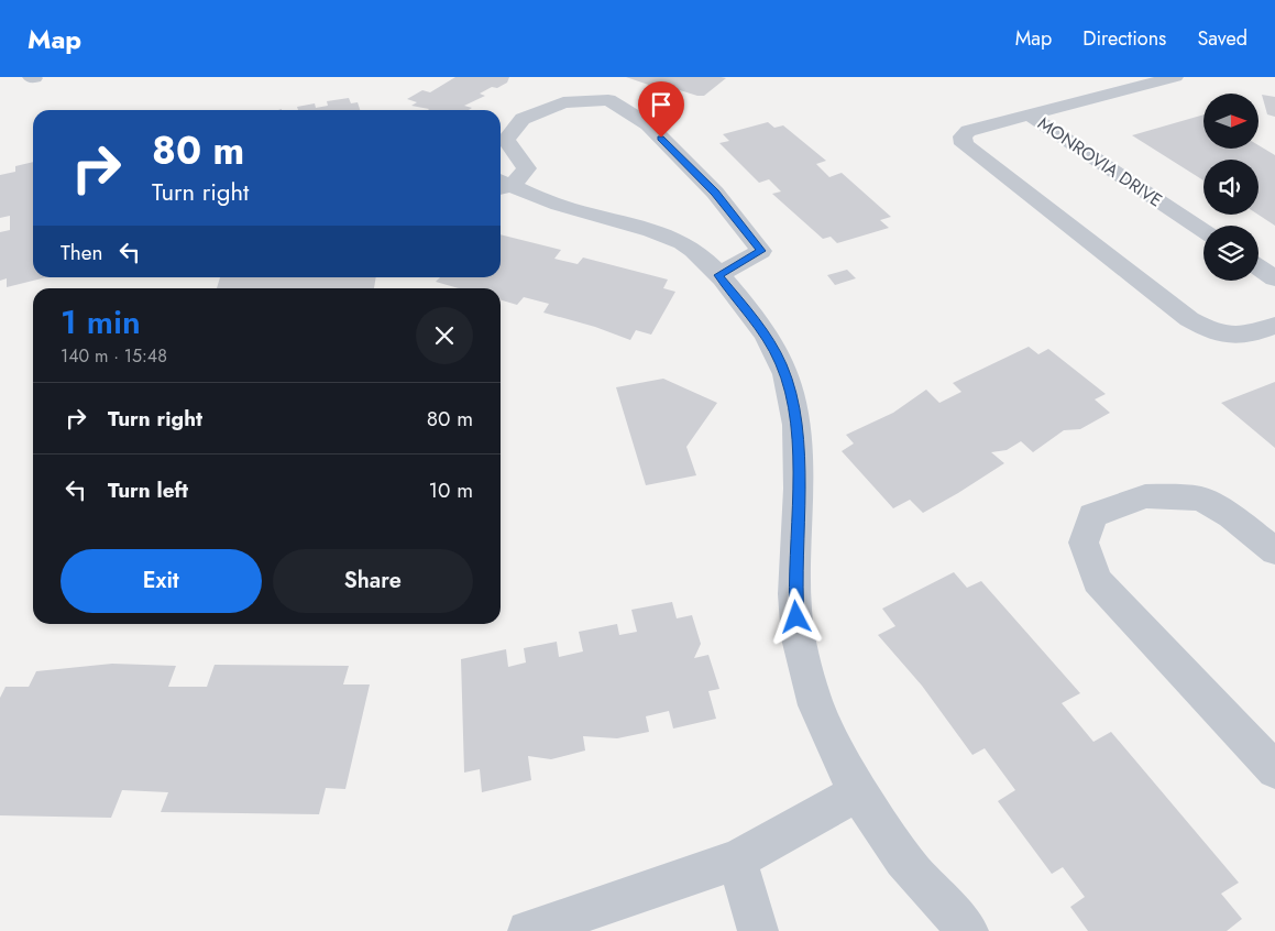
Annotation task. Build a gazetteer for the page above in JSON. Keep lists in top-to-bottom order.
{
  "streets": {
    "street": ["MONROVIA DRIVE"]
  },
  "north": "right",
  "page": {
    "header": "Map",
    "nav": ["Map", "Directions", "Saved"],
    "turn": ["80 m", "Turn right"],
    "then": "Then",
    "heading": ["1 min", "140 m · 15:48"],
    "list": [
      {
        "name": "Turn right",
        "value": "80 m"
      },
      {
        "name": "Turn left",
        "value": "10 m"
      }
    ],
    "buttons": ["Exit", "Share"]
  }
}
